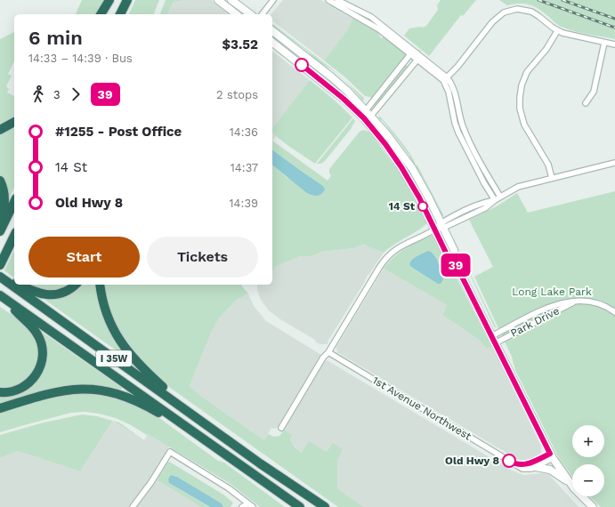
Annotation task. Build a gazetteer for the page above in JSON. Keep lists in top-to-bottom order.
{
  "streets": {
    "highway": ["I 35W"],
    "street": ["Park Drive", "1st Avenue Northwest"]
  },
  "parks": ["Long Lake Park"],
  "places": ["14 St", "Old Hwy 8"],
  "lines": ["bus line 39"],
  "page": {
    "on_map": "39",
    "heading": ["6 min", "14:33 – 14:39 · Bus", "$3.52"],
    "legs": ["3", "39", "2 stops"],
    "list": [
      {
        "name": "#1255 - Post Office",
        "value": "14:36"
      },
      {
        "name": "14 St",
        "value": "14:37"
      },
      {
        "name": "Old Hwy 8",
        "value": "14:39"
      }
    ],
    "buttons": ["Start", "Tickets"],
    "map_buttons": ["+", "−"]
  }
}
